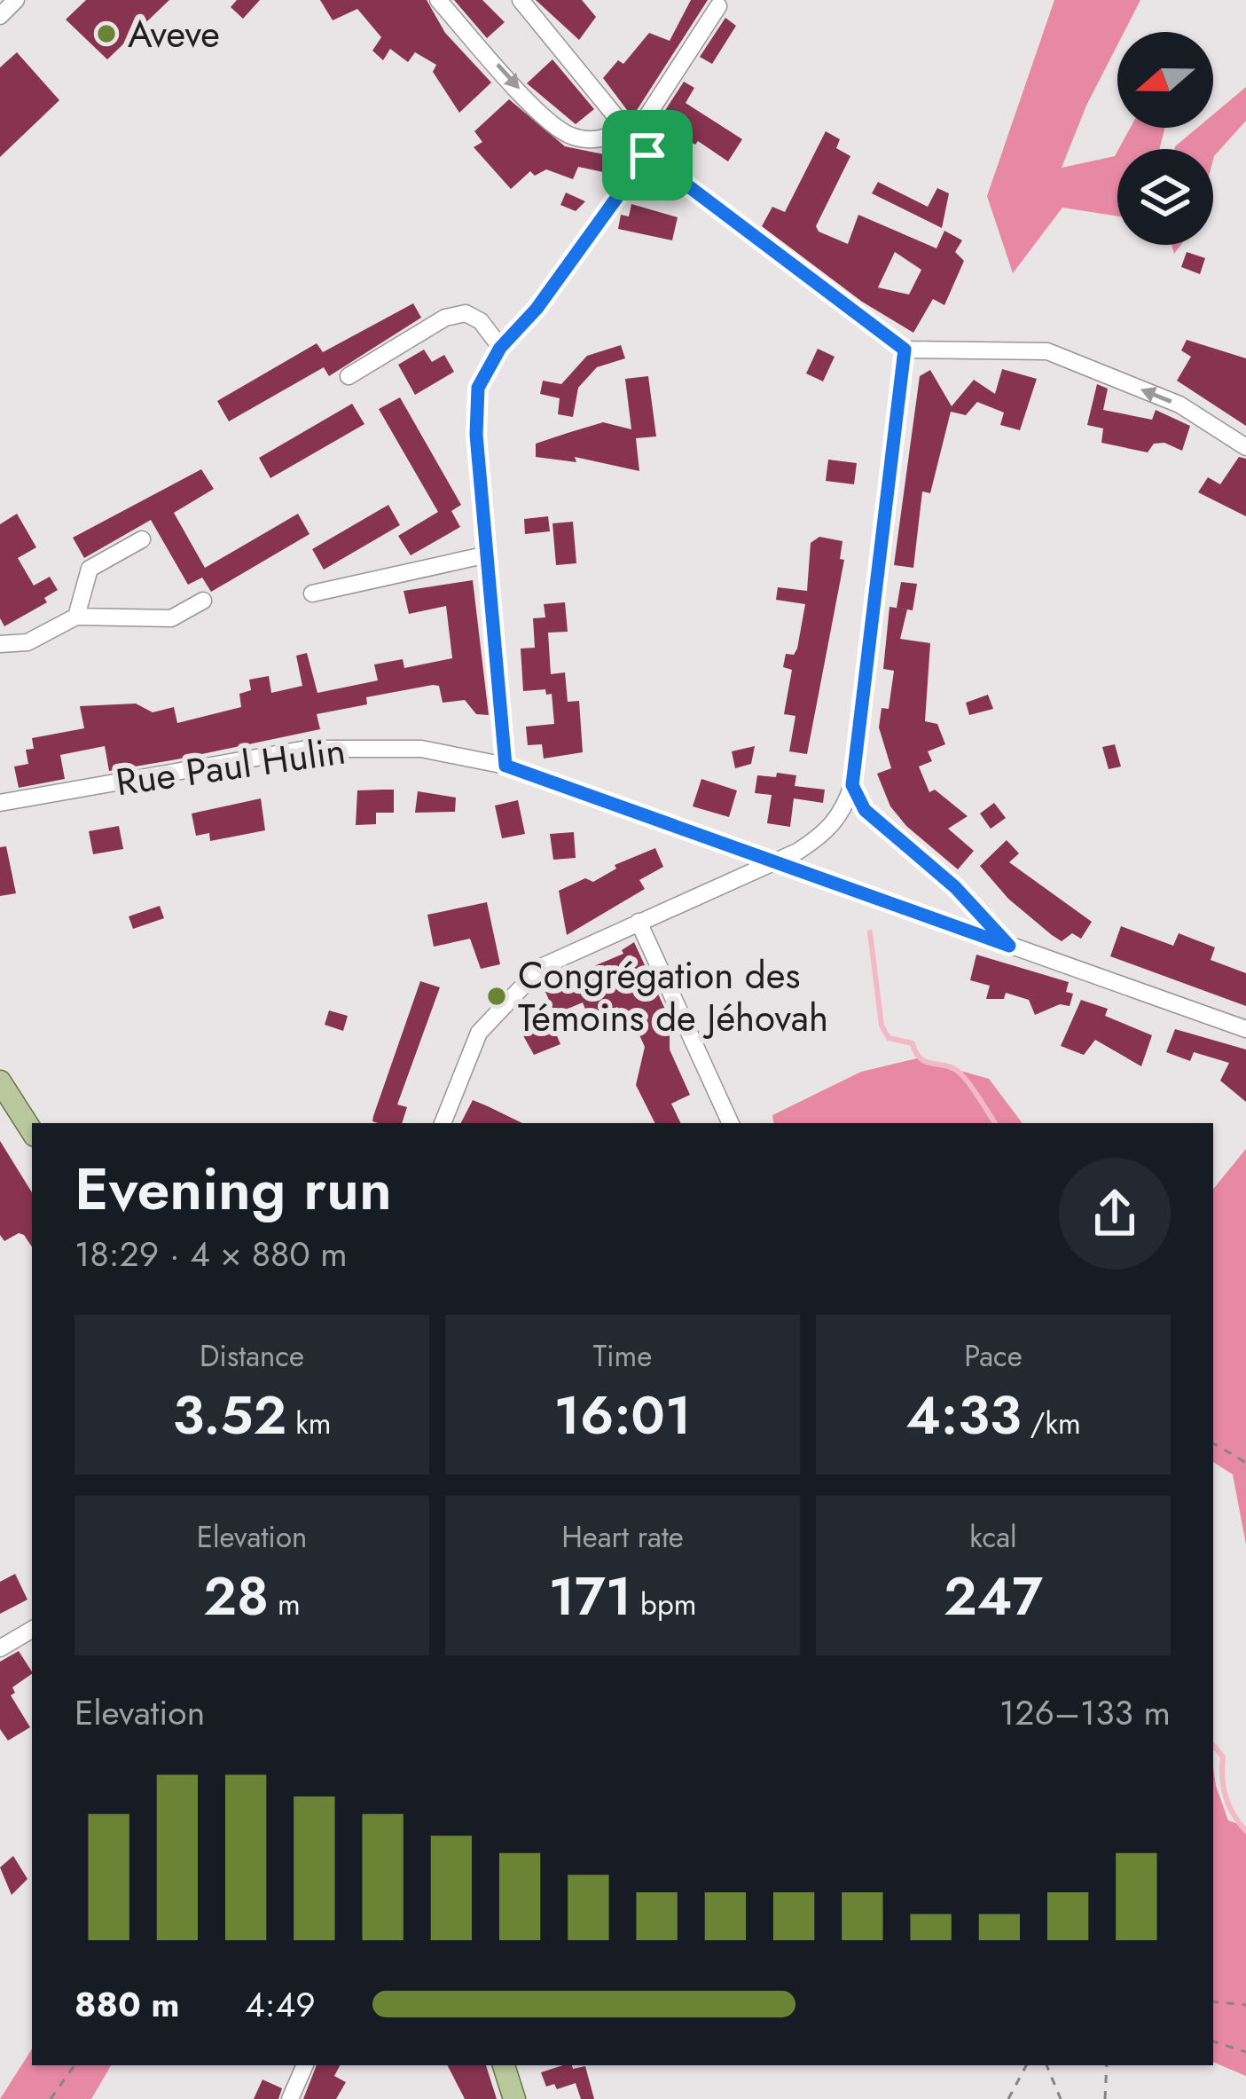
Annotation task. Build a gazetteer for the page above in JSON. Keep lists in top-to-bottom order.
{
  "streets": {
    "street": ["Rue Paul Hulin"]
  },
  "places": ["Aveve", "Congrégation des Témoins de Jéhovah"],
  "north": "left",
  "page": {
    "heading": ["Evening run", "18:29 · 4 × 880 m"],
    "stats": [
      ["Distance", "3.52 km"],
      ["Time", "16:01"],
      ["Pace", "4:33 /km"],
      ["Elevation", "28 m"],
      ["Heart rate", "171 bpm"],
      ["kcal", "247"]
    ],
    "chart": ["Elevation", "126–133 m"],
    "list": [
      {
        "name": "880 m",
        "note": "4:49"
      }
    ]
  }
}
